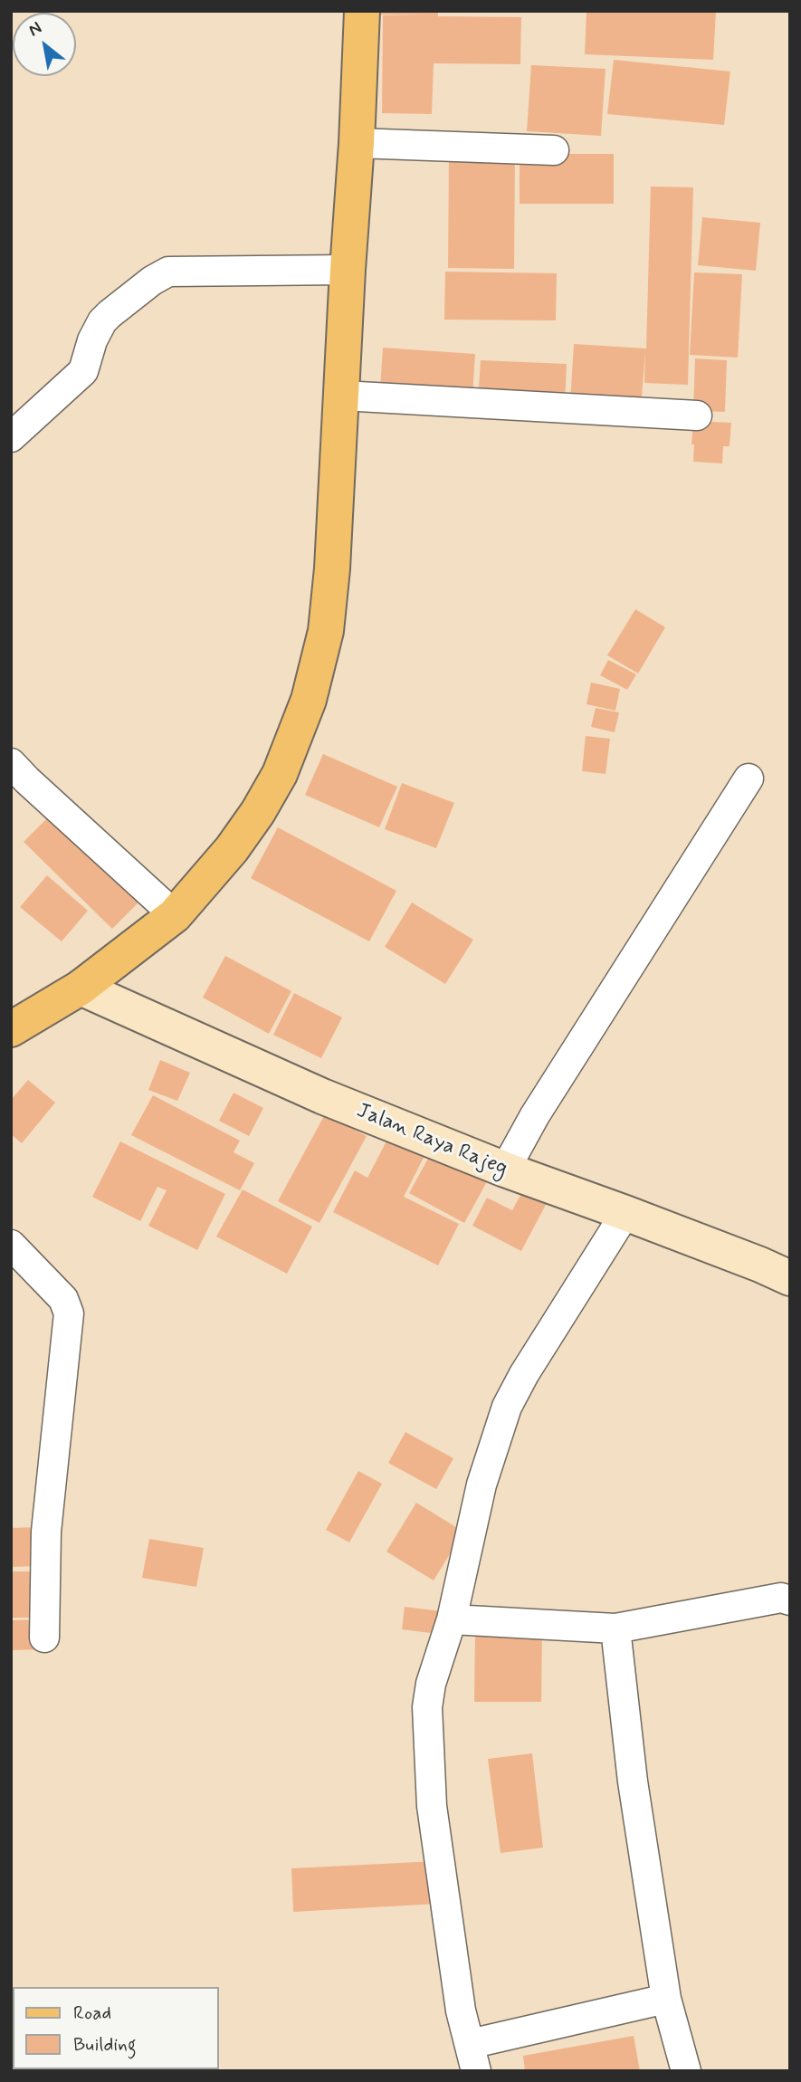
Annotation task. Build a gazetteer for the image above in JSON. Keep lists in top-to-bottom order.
{
  "streets": {
    "main road": ["Jalan Raya Rajeg"]
  },
  "legend": ["Road", "Building"],
  "north": "top left"
}
